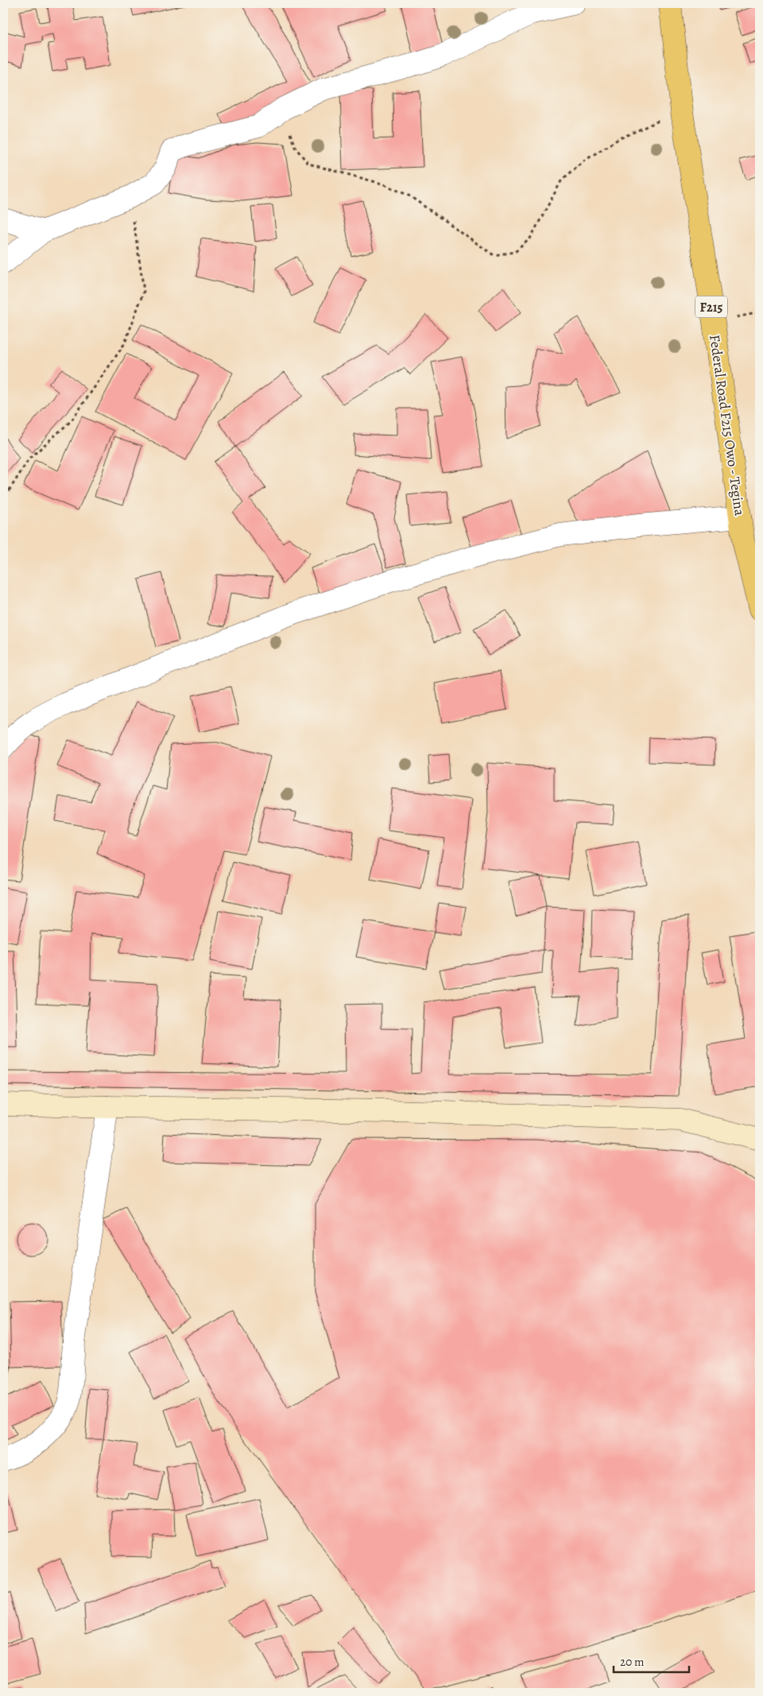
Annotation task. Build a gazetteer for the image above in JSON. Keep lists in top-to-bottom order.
{
  "streets": {
    "main road": ["F215", "Federal Road F215 Owo - Tegina"]
  },
  "scale_bar": "20 m"
}
